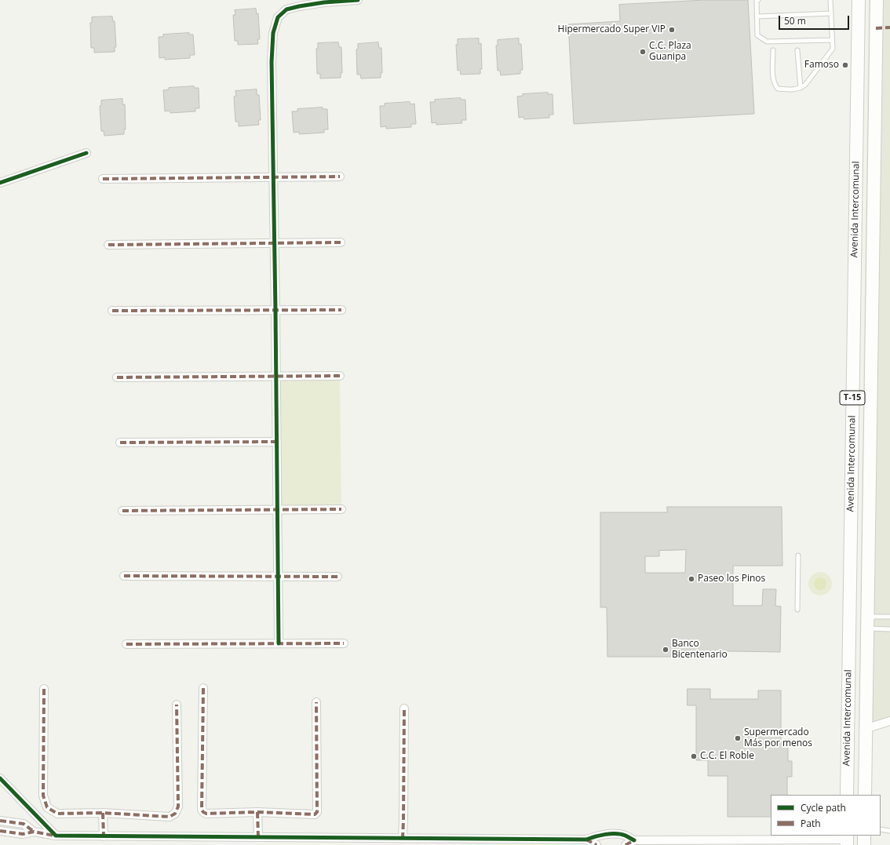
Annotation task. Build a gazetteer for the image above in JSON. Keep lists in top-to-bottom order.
{
  "streets": {
    "main road": ["Avenida Intercomunal", "T-15"]
  },
  "places": [
    "Hipermercado Super VIP",
    "C.C. Plaza Guanipa",
    "Famoso",
    "Paseo los Pinos",
    "Banco Bicentenario",
    "Supermercado Más por menos",
    "C.C. El Roble"
  ],
  "legend": ["Cycle path", "Path"],
  "scale_bar": "50 m"
}
